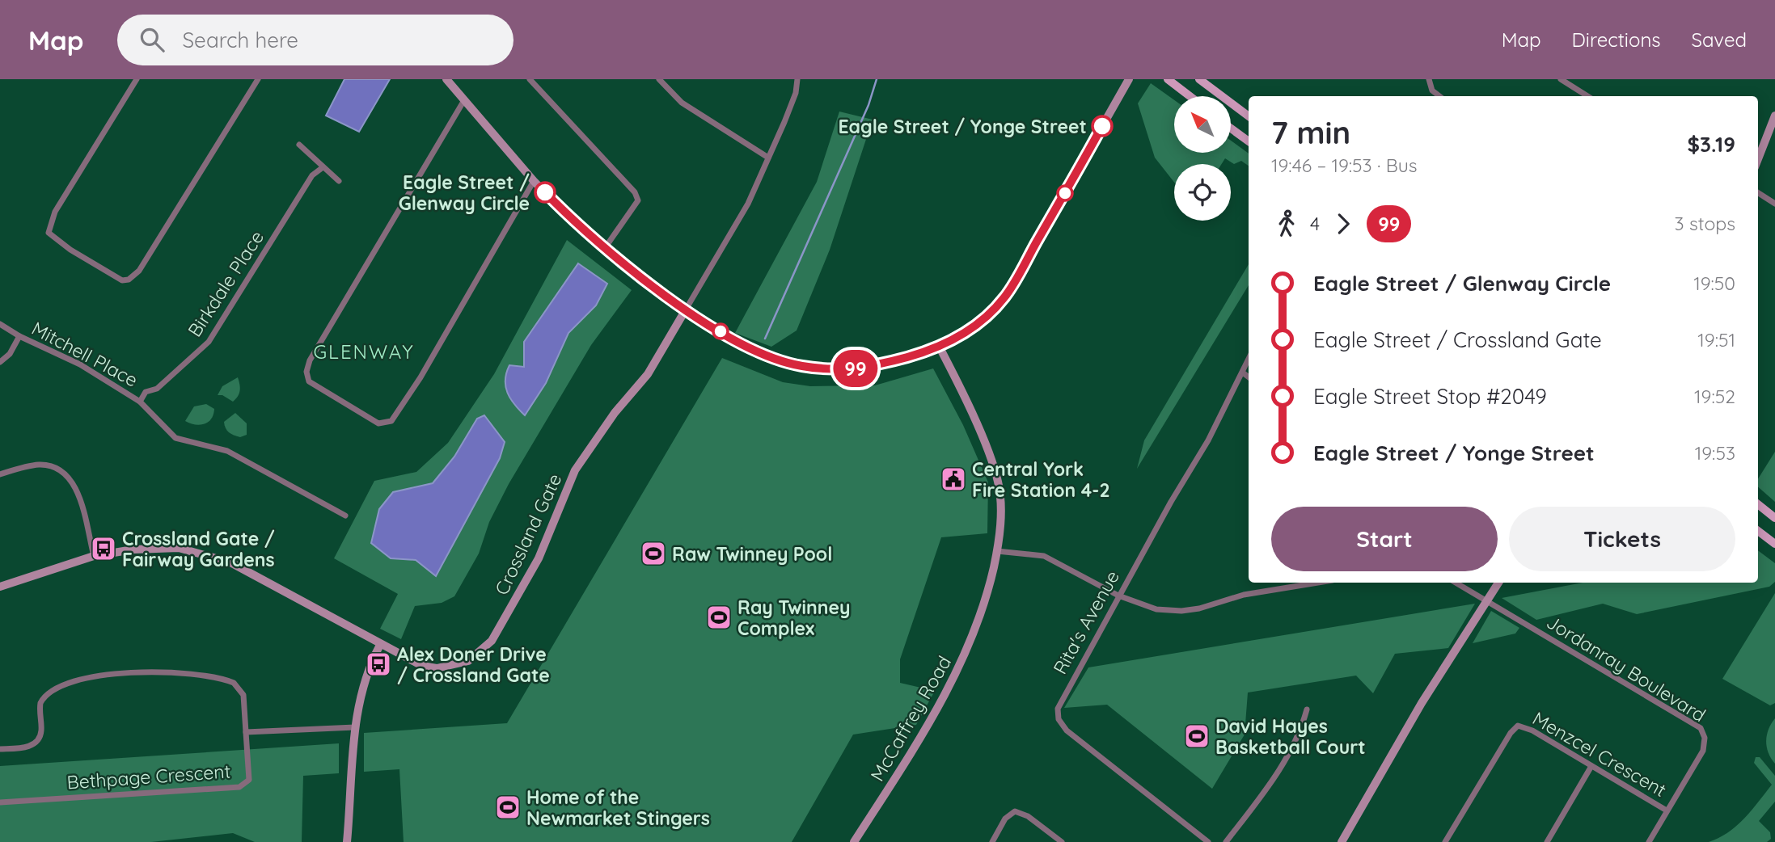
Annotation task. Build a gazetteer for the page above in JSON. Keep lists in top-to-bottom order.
{
  "streets": {
    "street": [
      "Birkdale Place",
      "Mitchell Place",
      "Crossland Gate",
      "Rita's Avenue",
      "Jordanray Boulevard",
      "McCaffrey Road",
      "Menzcel Crescent",
      "Bethpage Crescent"
    ]
  },
  "crossings": [
    ["Birkdale Place", "Mitchell Place"],
    ["Jordanray Boulevard", "Menzcel Crescent"]
  ],
  "districts": ["GLENWAY"],
  "places": {
    "other": ["Eagle Street / Yonge Street", "Eagle Street / Glenway Circle"],
    "public building": ["Central York Fire Station 4-2"],
    "bus stop": ["Crossland Gate / Fairway Gardens", "Alex Doner Drive / Crossland Gate"],
    "sports": [
      "Raw Twinney Pool",
      "Ray Twinney Complex",
      "David Hayes Basketball Court",
      "Home of the Newmarket Stingers"
    ]
  },
  "lines": ["bus line 99"],
  "north": "top left",
  "page": {
    "header": "Map",
    "search": "Search here",
    "nav": ["Map", "Directions", "Saved"],
    "on_map": "99",
    "heading": ["7 min", "19:46 – 19:53 · Bus", "$3.19"],
    "legs": ["4", "99", "3 stops"],
    "list": [
      {
        "name": "Eagle Street / Glenway Circle",
        "value": "19:50"
      },
      {
        "name": "Eagle Street / Crossland Gate",
        "value": "19:51"
      },
      {
        "name": "Eagle Street Stop #2049",
        "value": "19:52"
      },
      {
        "name": "Eagle Street / Yonge Street",
        "value": "19:53"
      }
    ],
    "buttons": ["Start", "Tickets"]
  }
}
